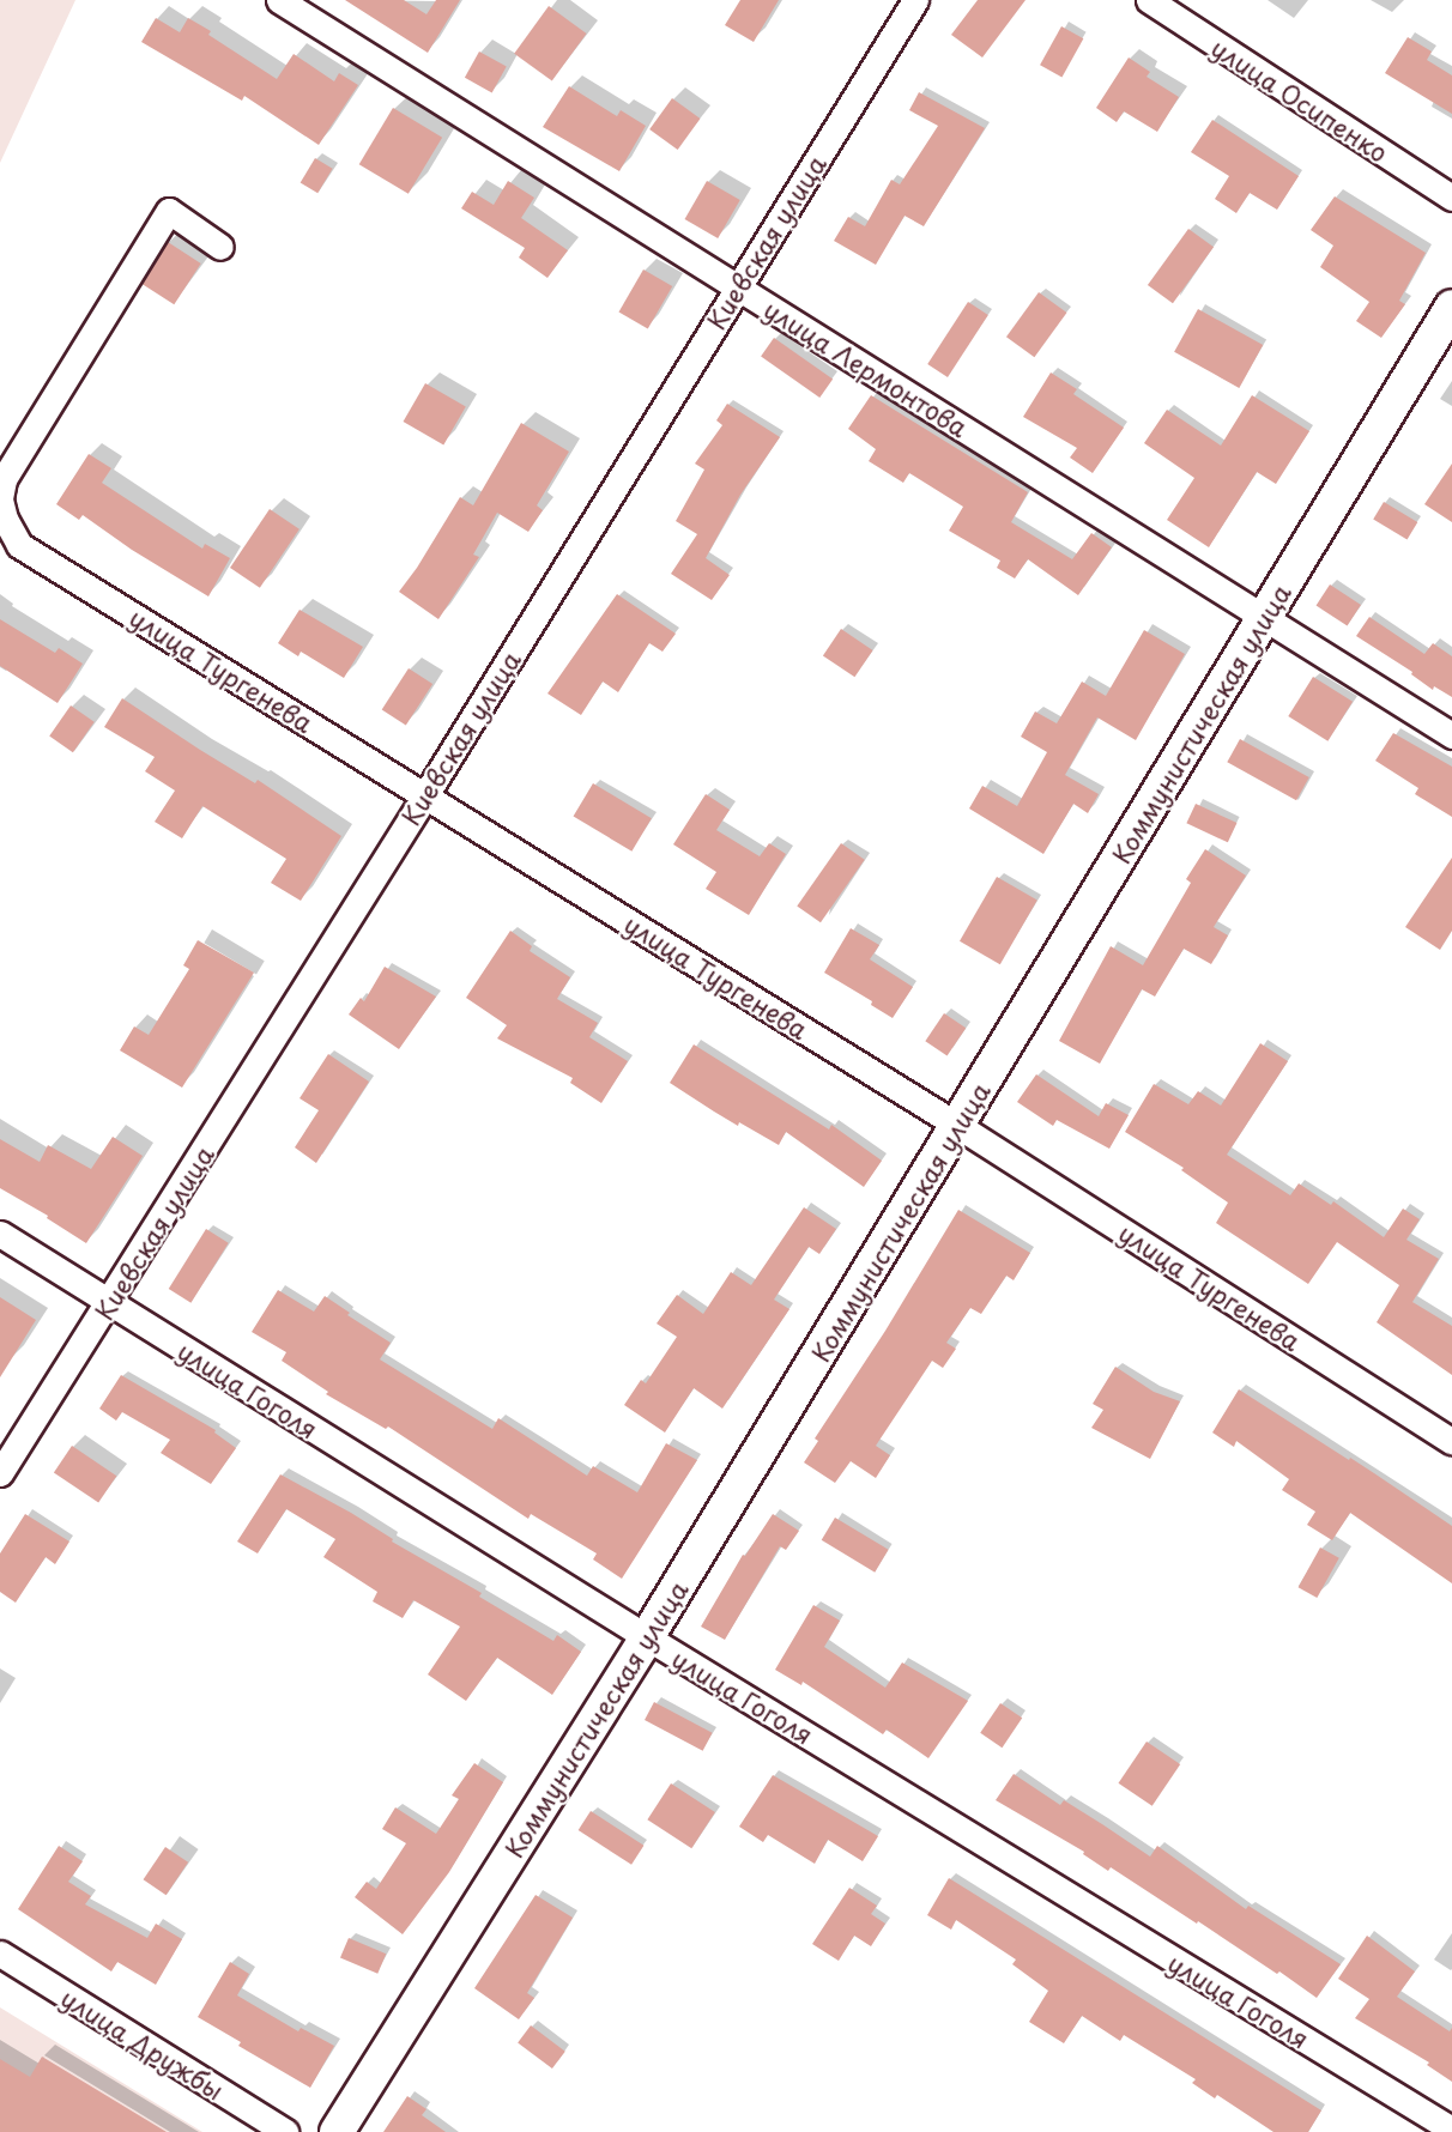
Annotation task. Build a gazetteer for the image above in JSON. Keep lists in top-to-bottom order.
{
  "streets": {
    "street": [
      "улица Осипенко",
      "Киевская улица",
      "улица Лермонтова",
      "улица Тургенева",
      "Коммунистическая улица",
      "улица Гоголя",
      "улица Дружбы"
    ]
  },
  "crossings": [
    ["Киевская улица", "улица Лермонтова"],
    ["Киевская улица", "улица Тургенева"],
    ["Киевская улица", "улица Гоголя"],
    ["улица Лермонтова", "Коммунистическая улица"],
    ["улица Тургенева", "Коммунистическая улица"],
    ["Коммунистическая улица", "улица Гоголя"]
  ]
}
